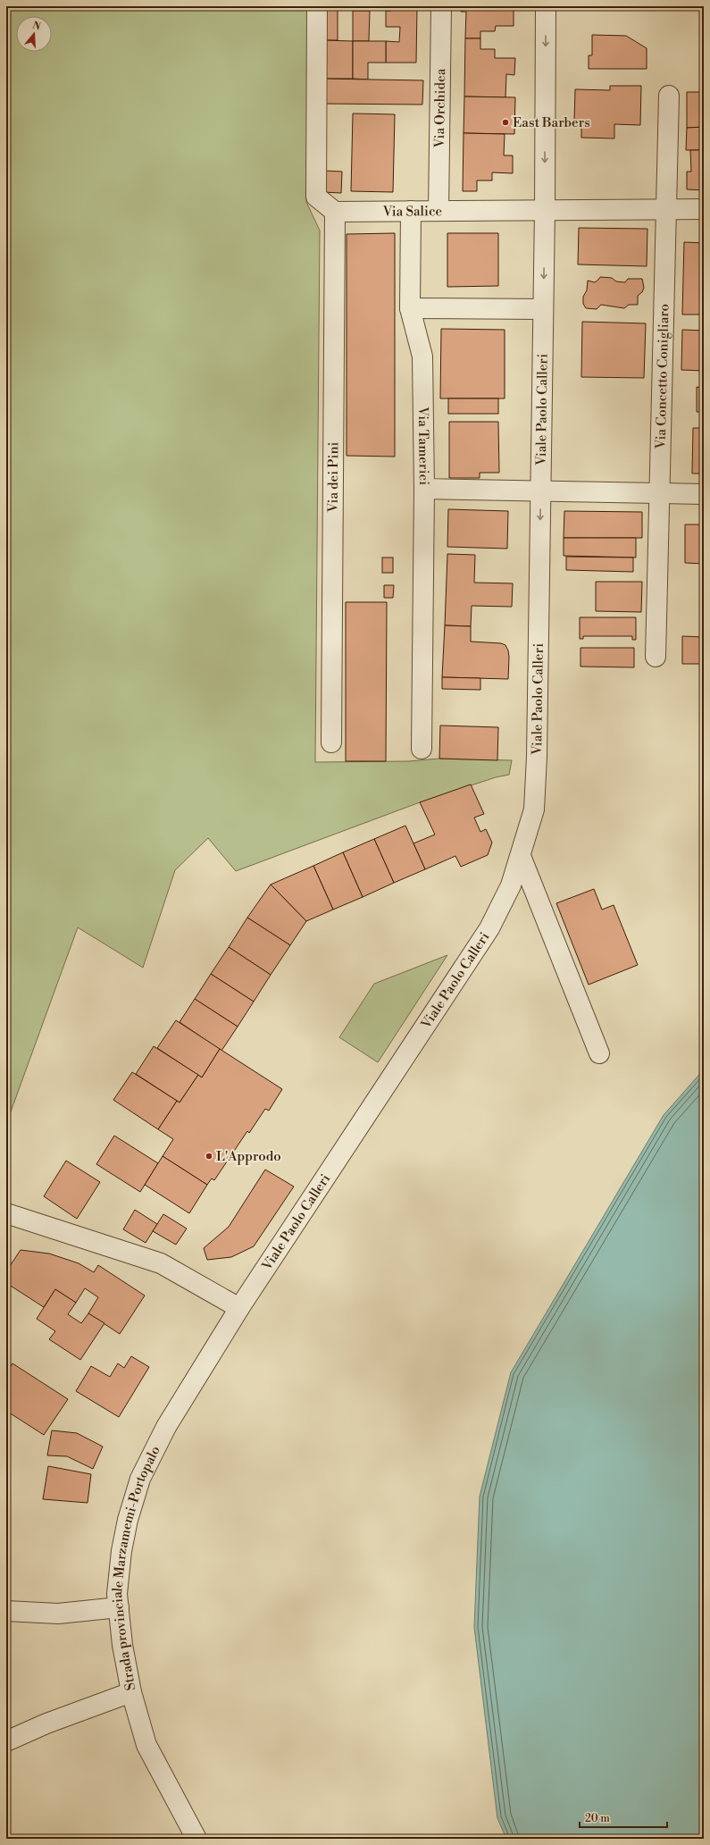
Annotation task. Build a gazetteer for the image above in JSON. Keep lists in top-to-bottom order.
{
  "streets": {
    "street": [
      "Via Orchidea",
      "Via Salice",
      "Via Concetto Conigliaro",
      "Viale Paolo Calleri",
      "Via Tamerici",
      "Via dei Pini",
      "Strada provinciale Marzamemi-Portopalo"
    ]
  },
  "crossings": [
    ["Via Orchidea", "Via Salice"],
    ["Via Salice", "Via Concetto Conigliaro"],
    ["Via Salice", "Viale Paolo Calleri"],
    ["Via Salice", "Via Tamerici"],
    ["Via Salice", "Via dei Pini"],
    ["Via Concetto Conigliaro", "Via Tamerici"],
    ["Viale Paolo Calleri", "Via Tamerici"],
    ["Viale Paolo Calleri", "Strada provinciale Marzamemi-Portopalo"]
  ],
  "places": ["East Barbers", "L'Approdo"],
  "scale_bar": "20 m",
  "north": "top"
}
